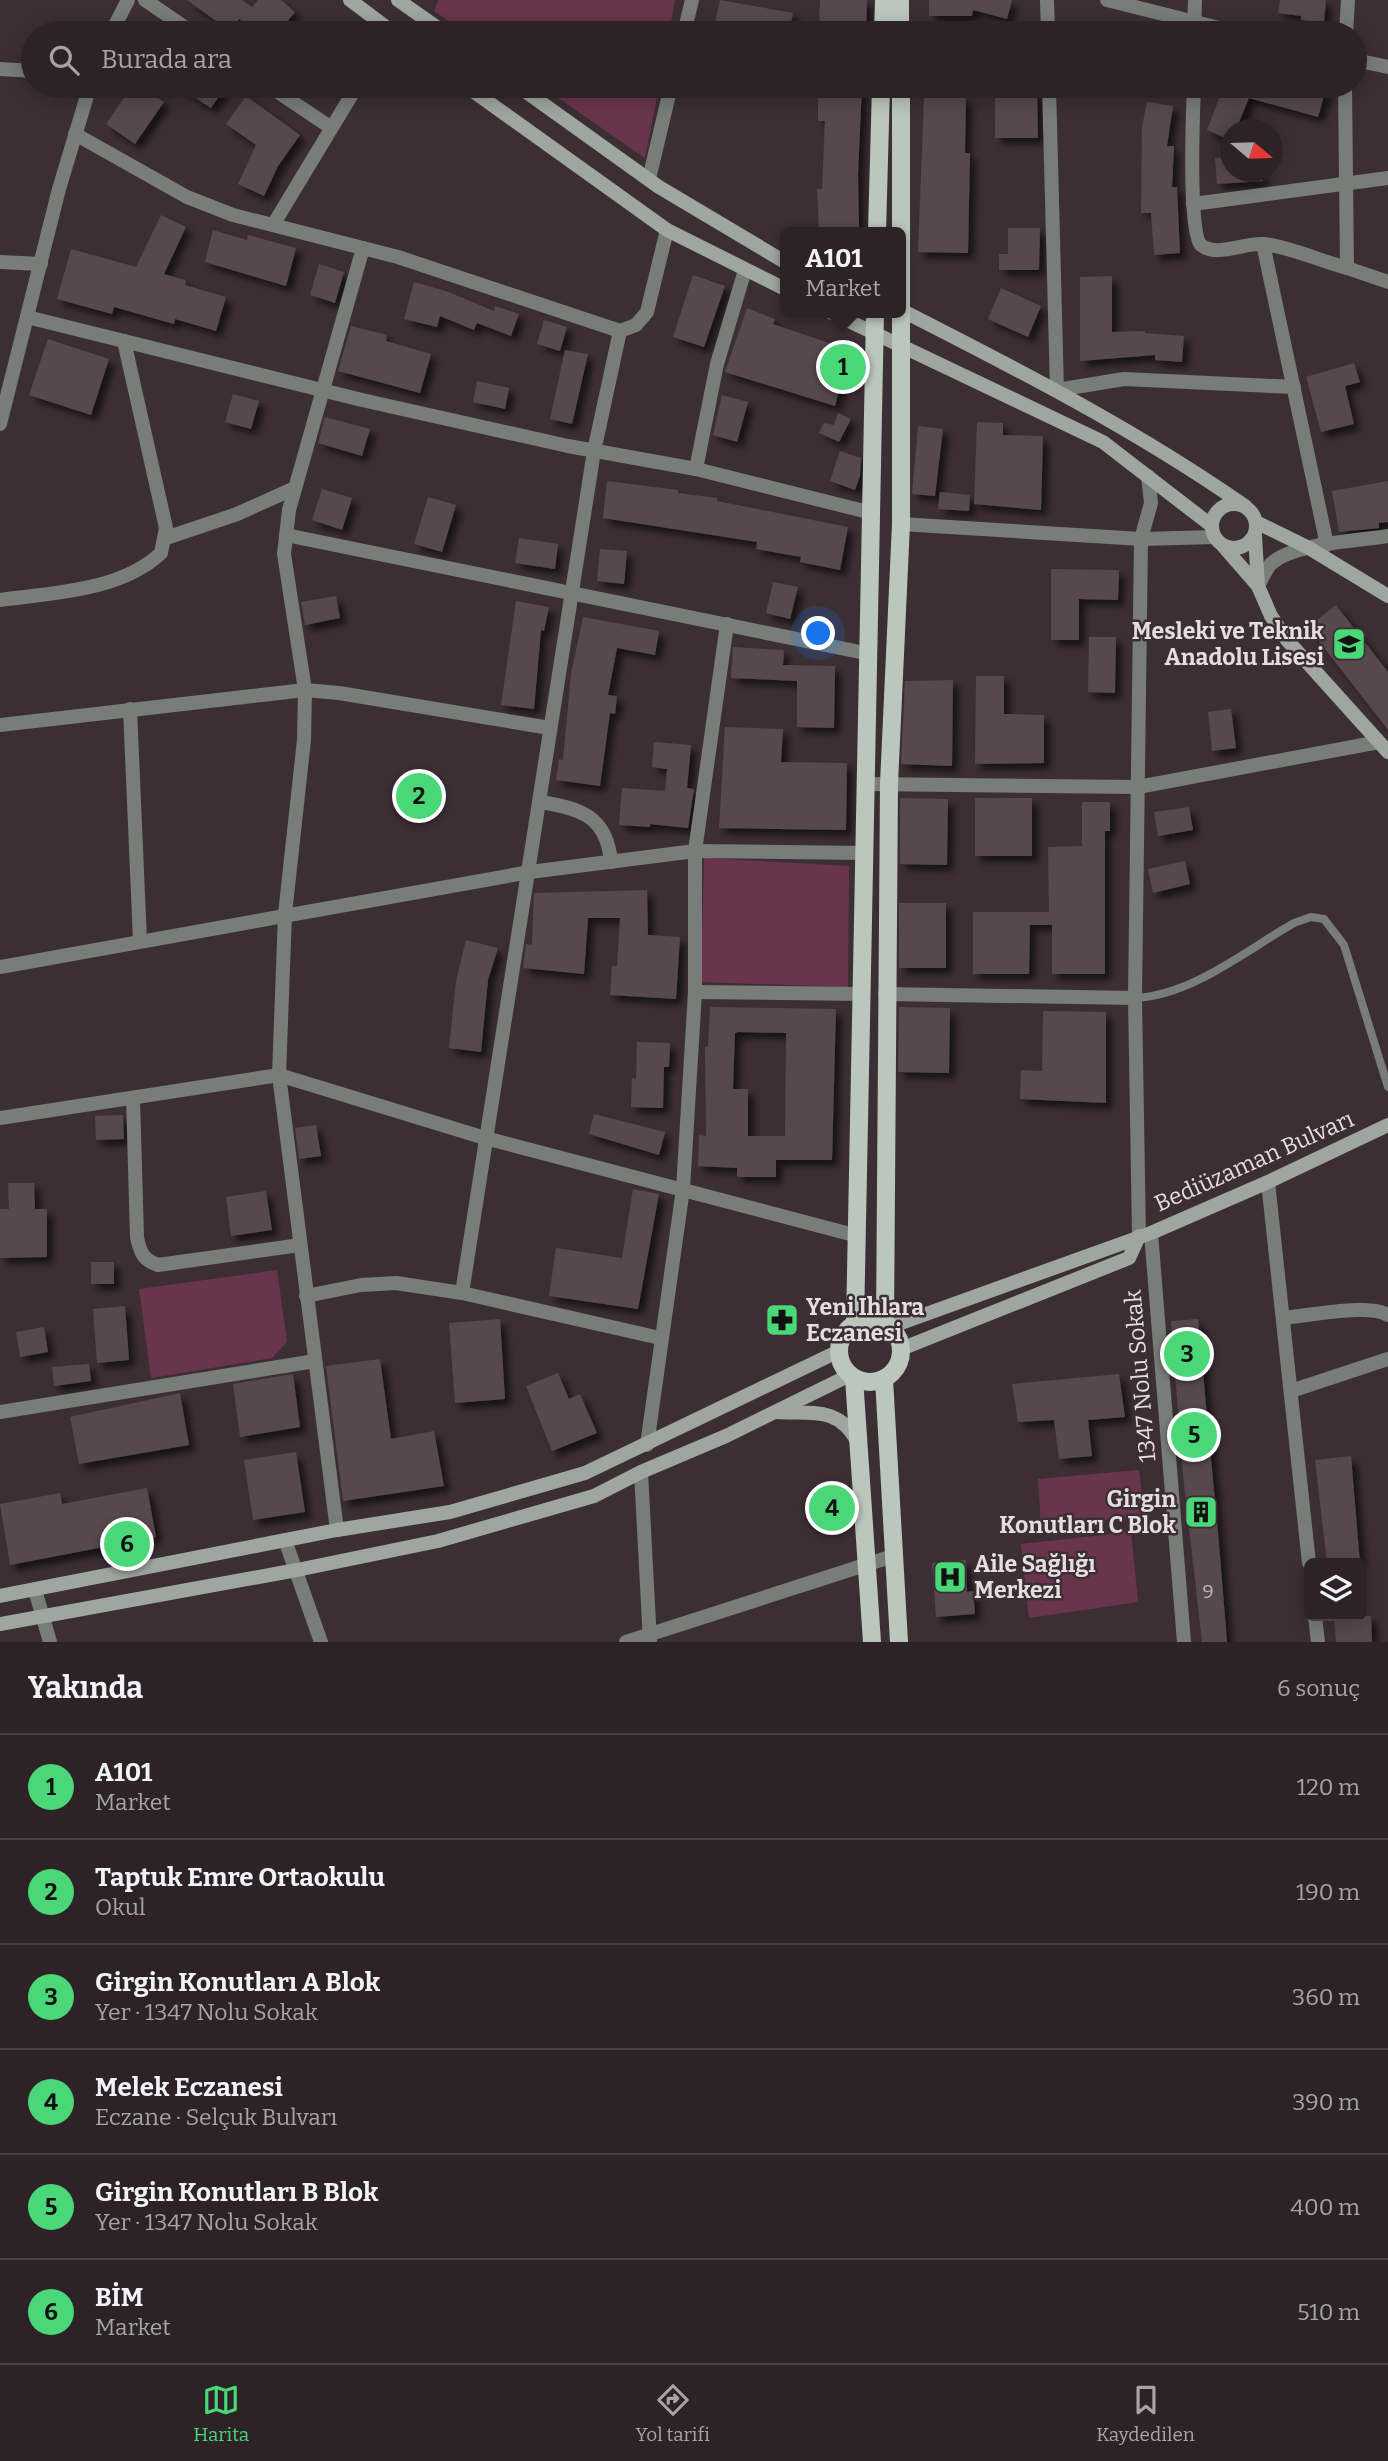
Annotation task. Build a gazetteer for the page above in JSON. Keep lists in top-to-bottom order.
{
  "streets": {
    "main road": ["Bediüzaman Bulvarı"],
    "street": ["1347 Nolu Sokak"]
  },
  "crossings": [
    ["Bediüzaman Bulvarı", "1347 Nolu Sokak"]
  ],
  "places": {
    "school or university": ["Mesleki ve Teknik Anadolu Lisesi"],
    "pharmacy": ["Yeni Ihlara Eczanesi"],
    "building": ["Girgin Konutları C Blok"],
    "hospital": ["Aile Sağlığı Merkezi"]
  },
  "house_numbers": ["9"],
  "north": "right",
  "page": {
    "search": "Burada ara",
    "popup": ["A101", "Market"],
    "pins": [
      "1",
      "2",
      "3",
      "5",
      "4",
      "6"
    ],
    "heading": ["Yakında", "6 sonuç"],
    "list": [
      {
        "mark": "1",
        "name": "A101",
        "note": "Market",
        "value": "120 m"
      },
      {
        "mark": "2",
        "name": "Taptuk Emre Ortaokulu",
        "note": "Okul",
        "value": "190 m"
      },
      {
        "mark": "3",
        "name": "Girgin Konutları A Blok",
        "note": "Yer · 1347 Nolu Sokak",
        "value": "360 m"
      },
      {
        "mark": "4",
        "name": "Melek Eczanesi",
        "note": "Eczane · Selçuk Bulvarı",
        "value": "390 m"
      },
      {
        "mark": "5",
        "name": "Girgin Konutları B Blok",
        "note": "Yer · 1347 Nolu Sokak",
        "value": "400 m"
      },
      {
        "mark": "6",
        "name": "BİM",
        "note": "Market",
        "value": "510 m"
      }
    ],
    "nav": ["Harita", "Yol tarifi", "Kaydedilen"]
  }
}
